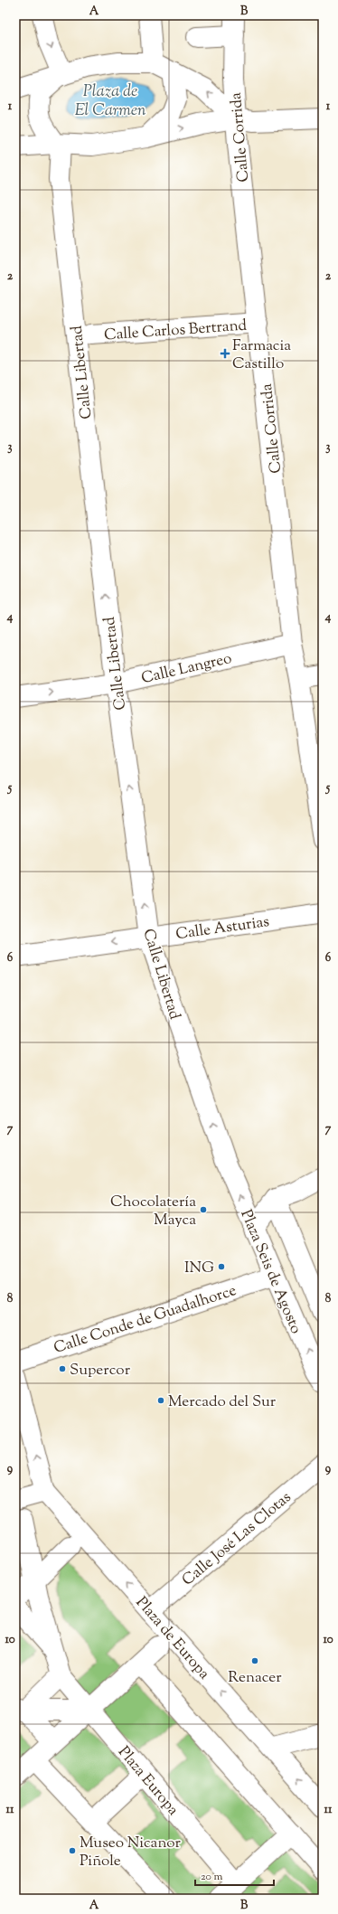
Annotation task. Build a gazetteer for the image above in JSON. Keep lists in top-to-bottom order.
{
  "streets": {
    "street": [
      "Calle Corrida",
      "Calle Carlos Bertrand",
      "Calle Libertad",
      "Calle Langreo",
      "Calle Asturias",
      "Plaza Seis de Agosto",
      "Calle Conde de Guadalhorce",
      "Calle José Las Clotas",
      "Plaza de Europa",
      "Plaza Europa"
    ]
  },
  "crossings": [
    ["Calle Corrida", "Calle Carlos Bertrand"],
    ["Calle Corrida", "Calle Langreo"],
    ["Calle Libertad", "Calle Langreo"],
    ["Calle Libertad", "Calle Asturias"],
    ["Calle Libertad", "Plaza Seis de Agosto"],
    ["Plaza Seis de Agosto", "Calle Conde de Guadalhorce"],
    ["Calle José Las Clotas", "Plaza de Europa"],
    ["Plaza de Europa", "Plaza Europa"]
  ],
  "one_way": ["Calle Libertad", "Calle Langreo", "Calle Asturias"],
  "water": ["Plaza de El Carmen"],
  "places": {
    "health": ["Farmacia Castillo"],
    "other": [
      "Chocolatería Mayca",
      "ING",
      "Supercor",
      "Mercado del Sur",
      "Renacer",
      "Museo Nicanor Piñole"
    ]
  },
  "scale_bar": "20 m",
  "grid": {
    "columns": ["A", "B"],
    "rows": [
      "1",
      "2",
      "3",
      "4",
      "5",
      "6",
      "7",
      "8",
      "9",
      "10",
      "11"
    ]
  }
}
